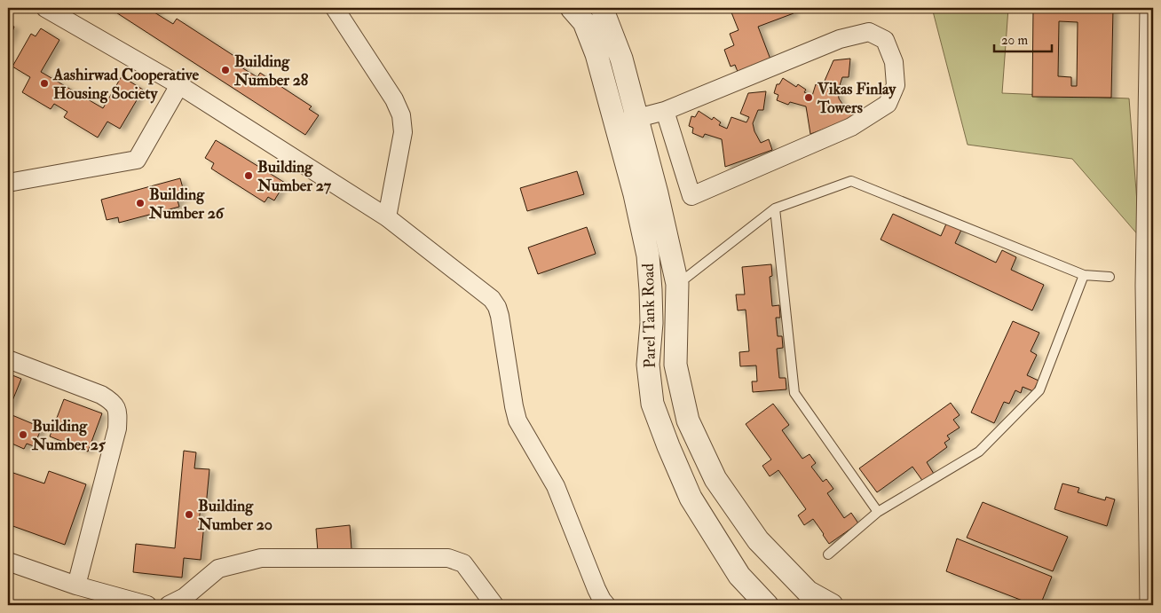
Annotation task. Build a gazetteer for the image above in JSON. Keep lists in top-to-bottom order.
{
  "streets": {
    "street": ["Parel Tank Road"]
  },
  "places": [
    "Building Number 28",
    "Aashirwad Cooperative Housing Society",
    "Vikas Finlay Towers",
    "Building Number 27",
    "Building Number 26",
    "Building Number 25",
    "Building Number 20"
  ],
  "scale_bar": "20 m"
}
